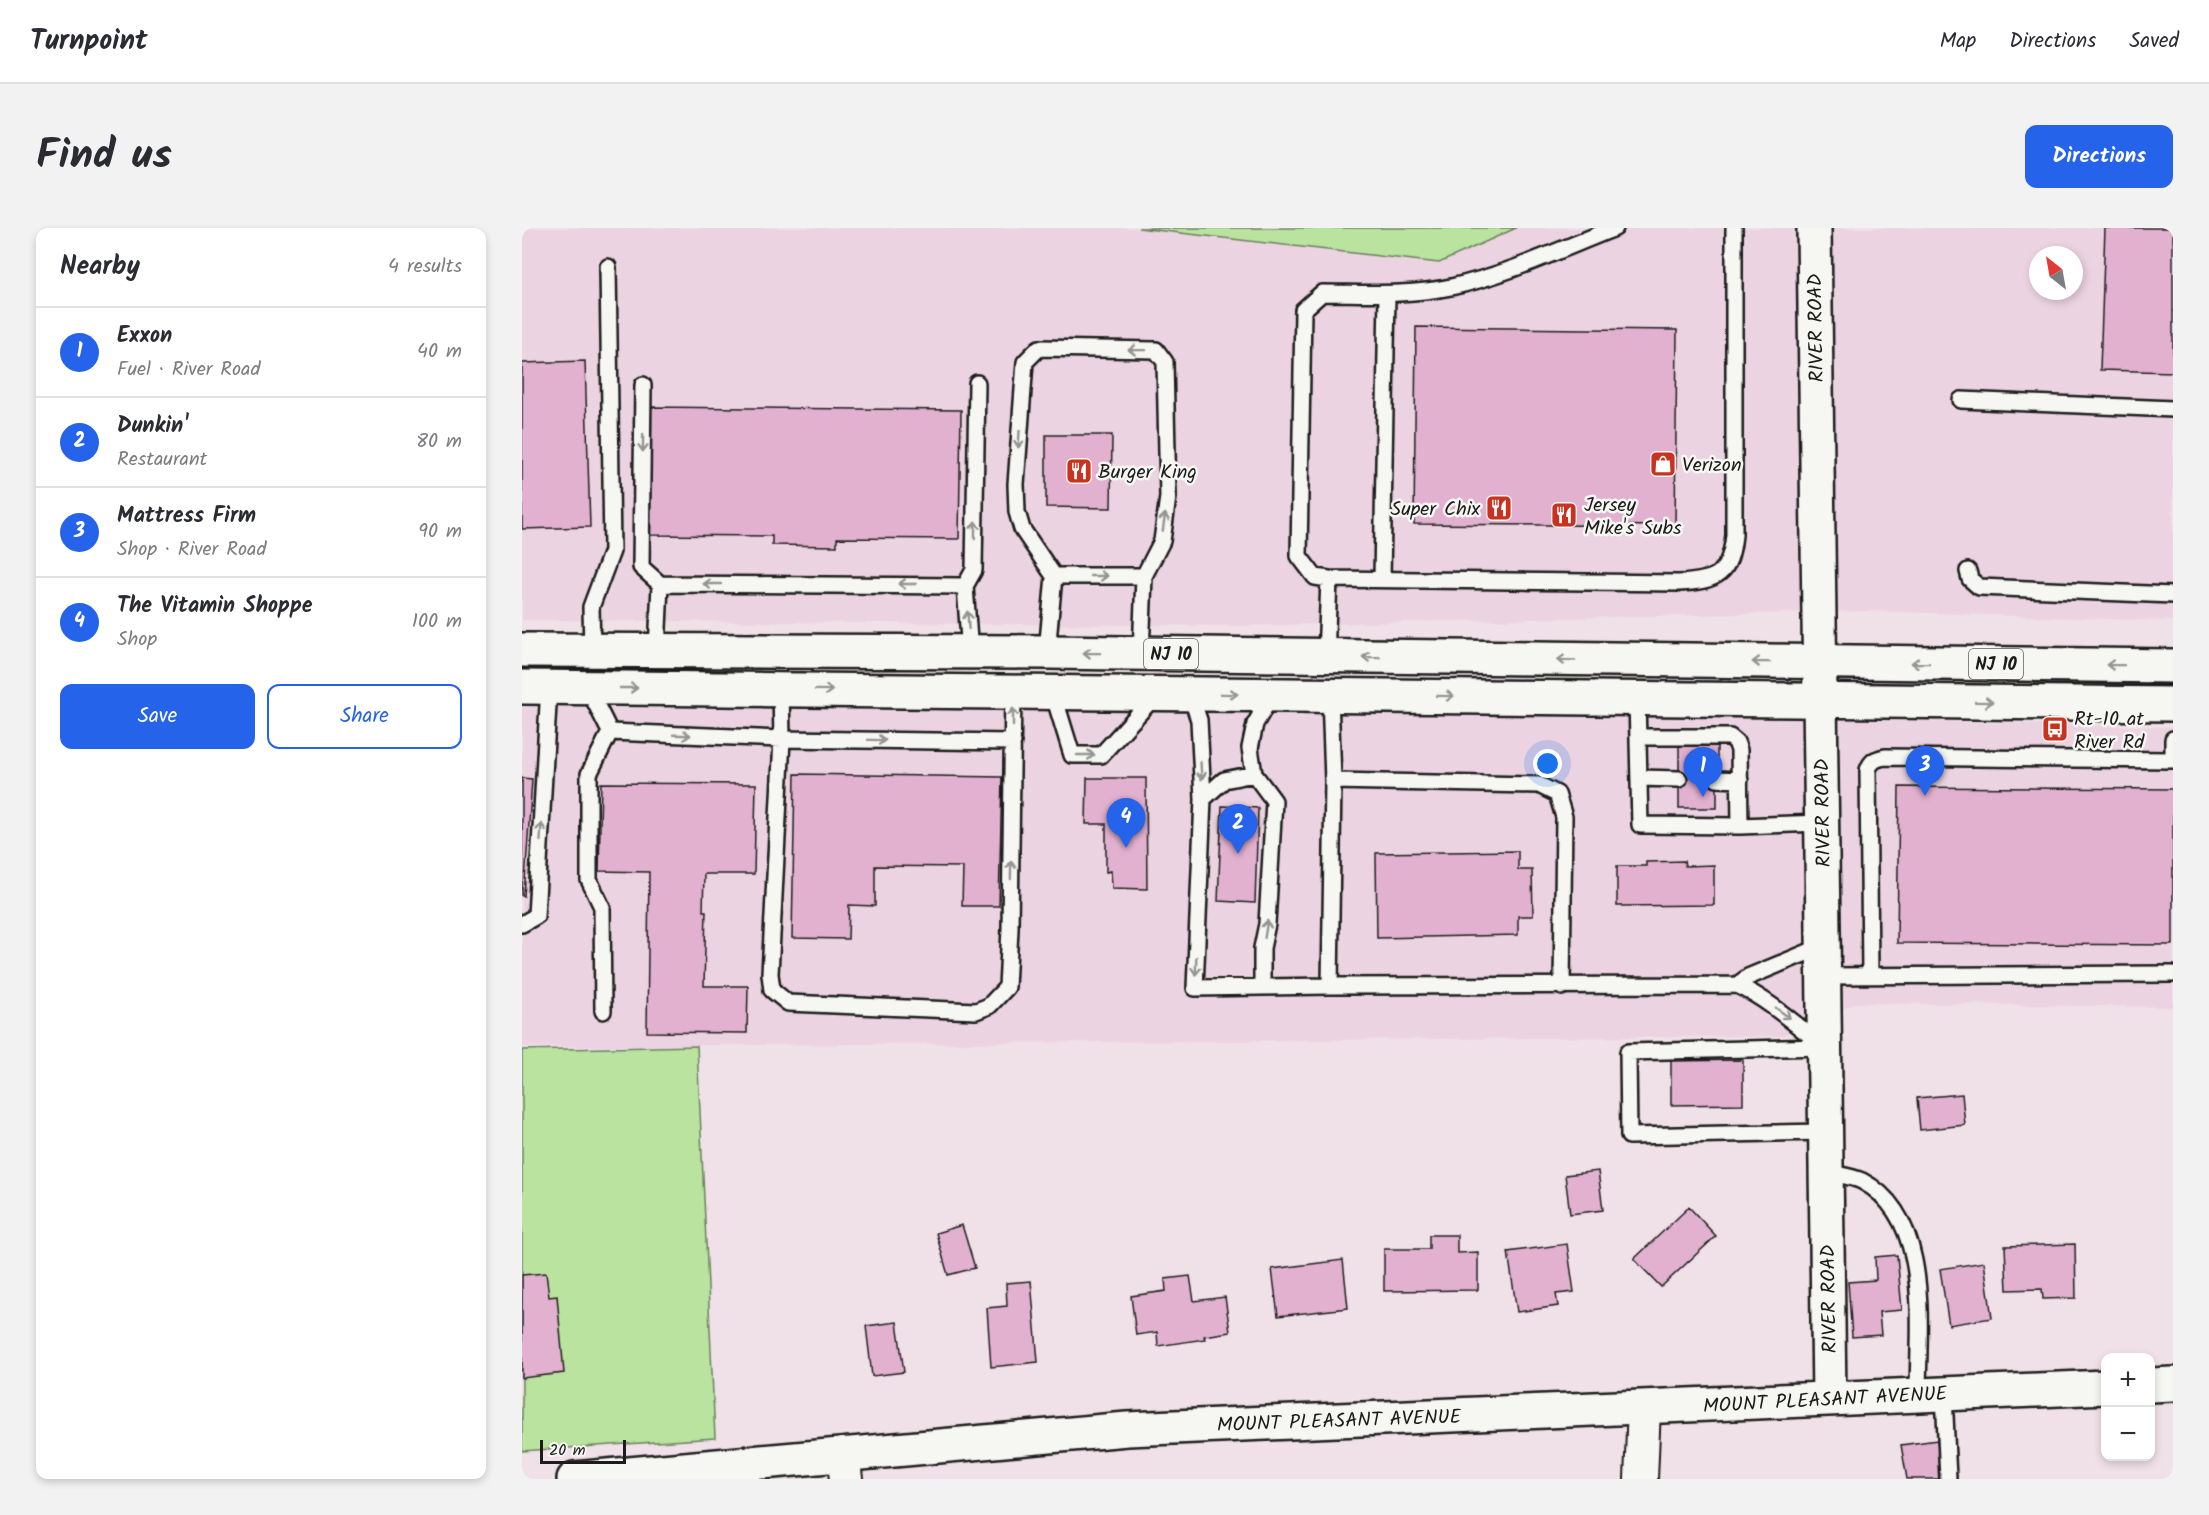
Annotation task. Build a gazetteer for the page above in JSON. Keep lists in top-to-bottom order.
{
  "streets": {
    "main road": ["RIVER ROAD", "NJ 10", "MOUNT PLEASANT AVENUE"]
  },
  "crossings": [
    ["RIVER ROAD", "NJ 10"],
    ["RIVER ROAD", "MOUNT PLEASANT AVENUE"]
  ],
  "places": {
    "shop": ["Verizon"],
    "restaurant": ["Burger King", "Super Chix", "Jersey Mike's Subs"],
    "bus stop": ["Rt-10 at River Rd"]
  },
  "scale_bar": "20 m",
  "north": "top left",
  "page": {
    "header": "Turnpoint",
    "nav": ["Map", "Directions", "Saved"],
    "title": "Find us",
    "buttons": [
      "Directions",
      ["Save", "Share"]
    ],
    "heading": ["Nearby", "4 results"],
    "list": [
      {
        "mark": "1",
        "name": "Exxon",
        "note": "Fuel · River Road",
        "value": "40 m"
      },
      {
        "mark": "2",
        "name": "Dunkin'",
        "note": "Restaurant",
        "value": "80 m"
      },
      {
        "mark": "3",
        "name": "Mattress Firm",
        "note": "Shop · River Road",
        "value": "90 m"
      },
      {
        "mark": "4",
        "name": "The Vitamin Shoppe",
        "note": "Shop",
        "value": "100 m"
      }
    ],
    "pins": [
      "3",
      "1",
      "4",
      "2"
    ],
    "map_buttons": ["+", "−"],
    "scale": "20 m"
  }
}
